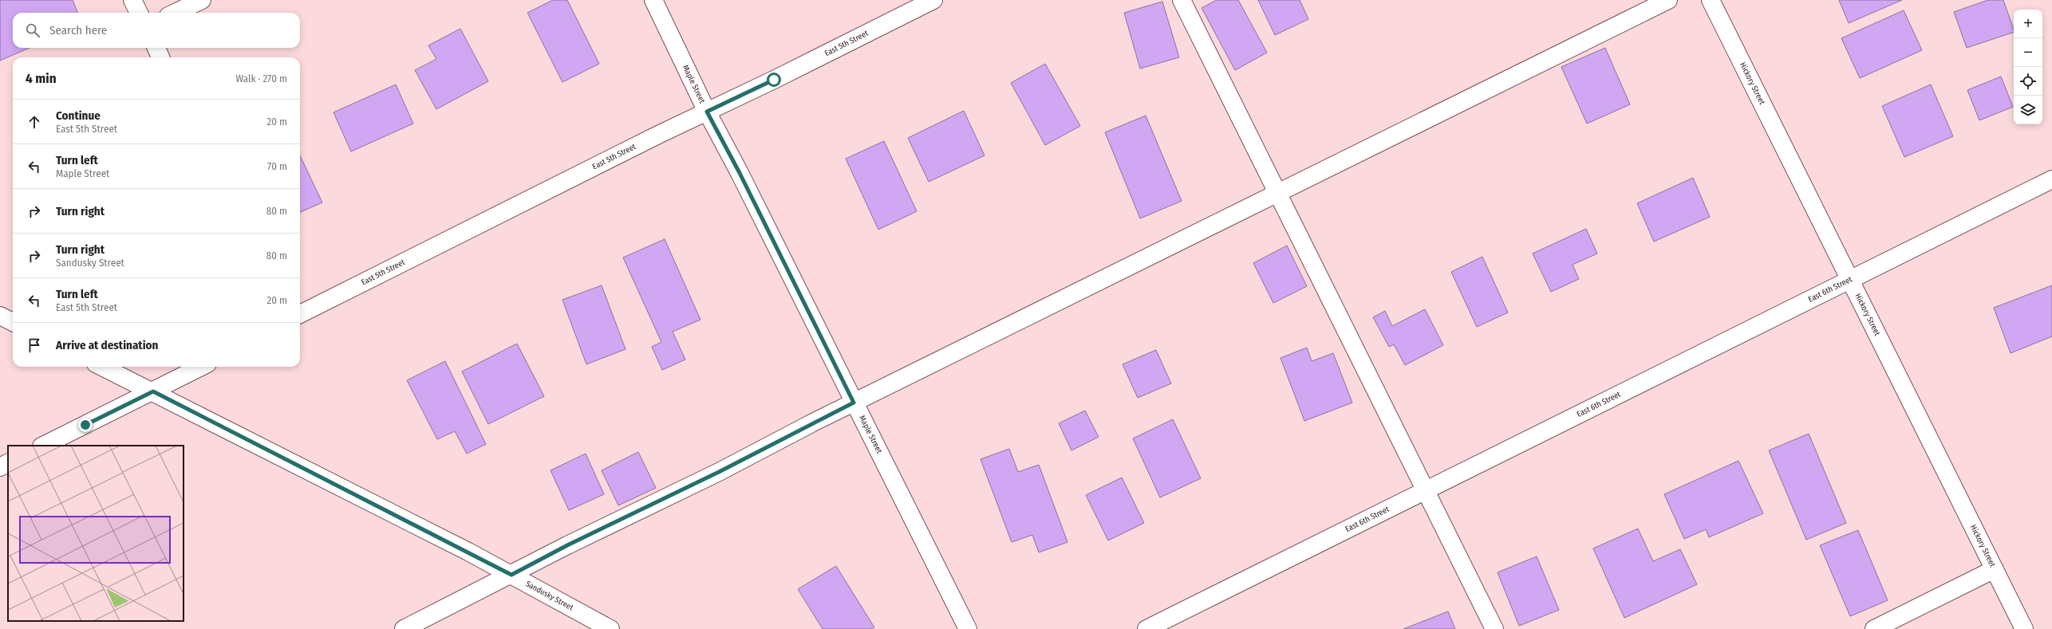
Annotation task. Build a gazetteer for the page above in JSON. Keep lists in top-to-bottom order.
{
  "streets": {
    "street": [
      "East 5th Street",
      "Hickory Street",
      "Maple Street",
      "East 6th Street",
      "Sandusky Street"
    ]
  },
  "crossings": [
    ["East 5th Street", "Maple Street"],
    ["Hickory Street", "East 6th Street"]
  ],
  "page": {
    "map_buttons": ["+", "−"],
    "search": "Search here",
    "heading": ["4 min", "Walk · 270 m"],
    "list": [
      ["Continue", "East 5th Street", "20 m"],
      ["Turn left", "Maple Street", "70 m"],
      ["Turn right", "80 m"],
      ["Turn right", "Sandusky Street", "80 m"],
      ["Turn left", "East 5th Street", "20 m"],
      "Arrive at destination"
    ]
  }
}
